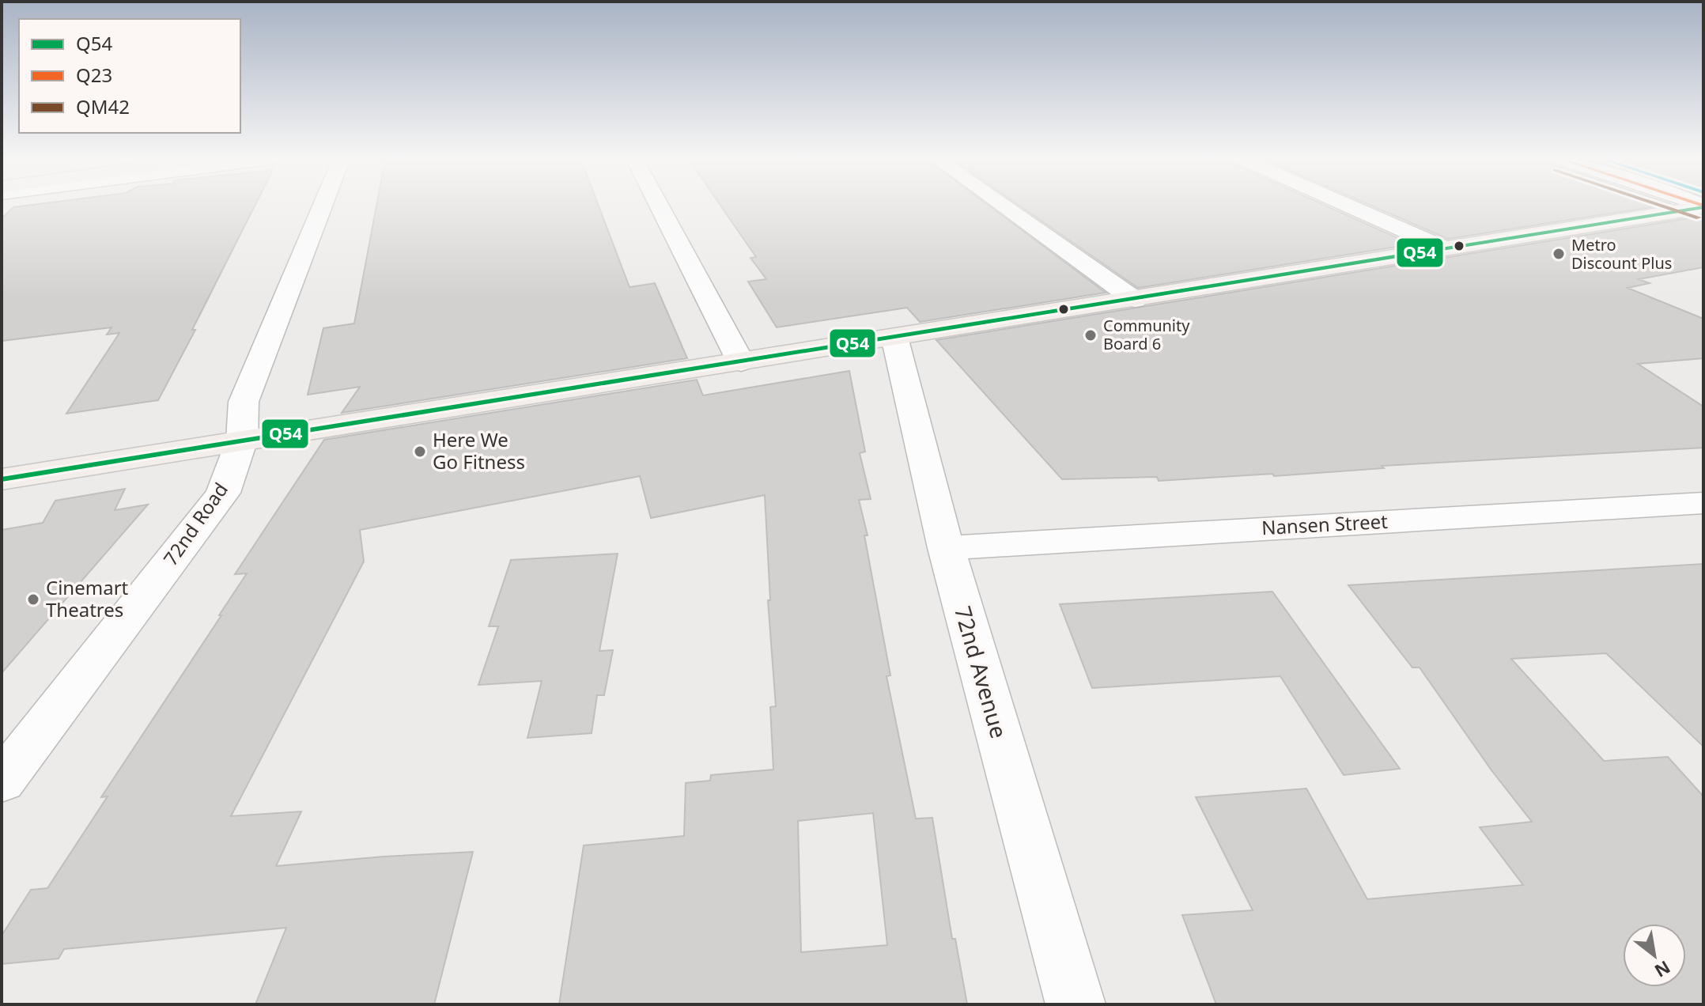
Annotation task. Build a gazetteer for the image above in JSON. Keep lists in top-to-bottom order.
{
  "streets": {
    "street": ["72nd Road", "Nansen Street", "72nd Avenue"]
  },
  "crossings": [
    ["Nansen Street", "72nd Avenue"]
  ],
  "places": [
    "Metro Discount Plus",
    "Community Board 6",
    "Here We Go Fitness",
    "Cinemart Theatres"
  ],
  "lines": ["transit line Q23", "transit line QM42", "transit line Q54"],
  "legend": ["Q54", "Q23", "QM42"],
  "north": "bottom right"
}
